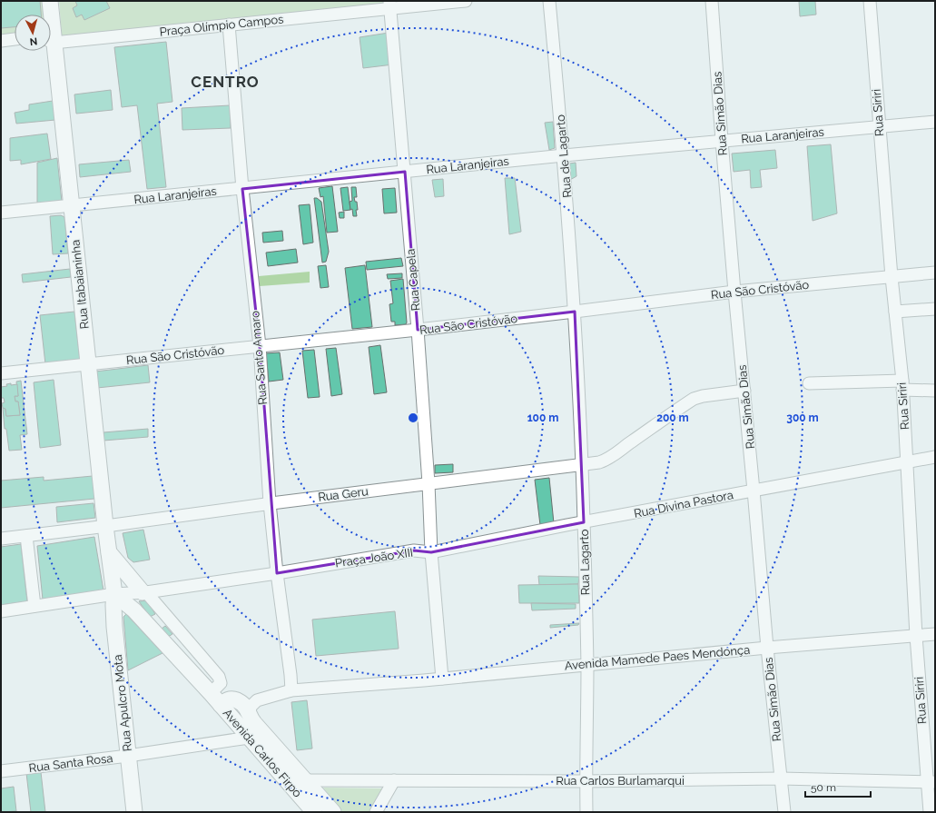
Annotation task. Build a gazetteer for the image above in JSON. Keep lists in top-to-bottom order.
{
  "streets": {
    "main road": ["Rua Itabaianinha", "Rua Apulcro Mota", "Avenida Carlos Firpo"],
    "street": [
      "Praça Olímpio Campos",
      "Rua Siriri",
      "Rua Simão Dias",
      "Rua Laranjeiras",
      "Rua de Lagarto",
      "Rua Capela",
      "Rua São Cristóvão",
      "Rua Santo Amaro",
      "Rua Geru",
      "Rua Divina Pastora",
      "Praça João XIII",
      "Rua Lagarto",
      "Avenida Mamede Paes Mendonça",
      "Rua Santa Rosa",
      "Rua Carlos Burlamarqui"
    ]
  },
  "crossings": [
    ["Praça Olímpio Campos", "Rua Capela"],
    ["Praça Olímpio Campos", "Rua Santo Amaro"],
    ["Rua Siriri", "Rua Laranjeiras"],
    ["Rua Siriri", "Rua São Cristóvão"],
    ["Rua Siriri", "Rua Divina Pastora"],
    ["Rua Siriri", "Avenida Mamede Paes Mendonça"],
    ["Rua Siriri", "Rua Carlos Burlamarqui"],
    ["Rua Simão Dias", "Rua Laranjeiras"],
    ["Rua Simão Dias", "Rua São Cristóvão"],
    ["Rua Simão Dias", "Rua Geru"],
    ["Rua Simão Dias", "Rua Divina Pastora"],
    ["Rua Simão Dias", "Avenida Mamede Paes Mendonça"],
    ["Rua Simão Dias", "Rua Carlos Burlamarqui"],
    ["Rua Laranjeiras", "Rua de Lagarto"],
    ["Rua Laranjeiras", "Rua Capela"],
    ["Rua Laranjeiras", "Rua Itabaianinha"],
    ["Rua Laranjeiras", "Rua Santo Amaro"],
    ["Rua de Lagarto", "Rua São Cristóvão"],
    ["Rua de Lagarto", "Rua Lagarto"],
    ["Rua Capela", "Rua São Cristóvão"],
    ["Rua Capela", "Rua Geru"],
    ["Rua Capela", "Rua Divina Pastora"],
    ["Rua Capela", "Praça João XIII"],
    ["Rua Itabaianinha", "Rua São Cristóvão"],
    ["Rua Itabaianinha", "Rua Geru"],
    ["Rua Itabaianinha", "Rua Apulcro Mota"],
    ["Rua São Cristóvão", "Rua Santo Amaro"],
    ["Rua São Cristóvão", "Rua Lagarto"],
    ["Rua Santo Amaro", "Rua Geru"],
    ["Rua Santo Amaro", "Praça João XIII"],
    ["Rua Santo Amaro", "Avenida Mamede Paes Mendonça"],
    ["Rua Geru", "Rua Lagarto"],
    ["Rua Divina Pastora", "Praça João XIII"],
    ["Rua Divina Pastora", "Rua Lagarto"],
    ["Praça João XIII", "Rua Apulcro Mota"],
    ["Praça João XIII", "Avenida Carlos Firpo"],
    ["Rua Lagarto", "Avenida Mamede Paes Mendonça"],
    ["Rua Lagarto", "Rua Carlos Burlamarqui"],
    ["Rua Apulcro Mota", "Avenida Carlos Firpo"],
    ["Rua Apulcro Mota", "Rua Santa Rosa"],
    ["Avenida Carlos Firpo", "Rua Santa Rosa"],
    ["Avenida Carlos Firpo", "Rua Carlos Burlamarqui"]
  ],
  "districts": ["CENTRO"],
  "scale_bar": "50 m",
  "north": "bottom",
  "rings": ["100 m", "200 m", "300 m"]
}
